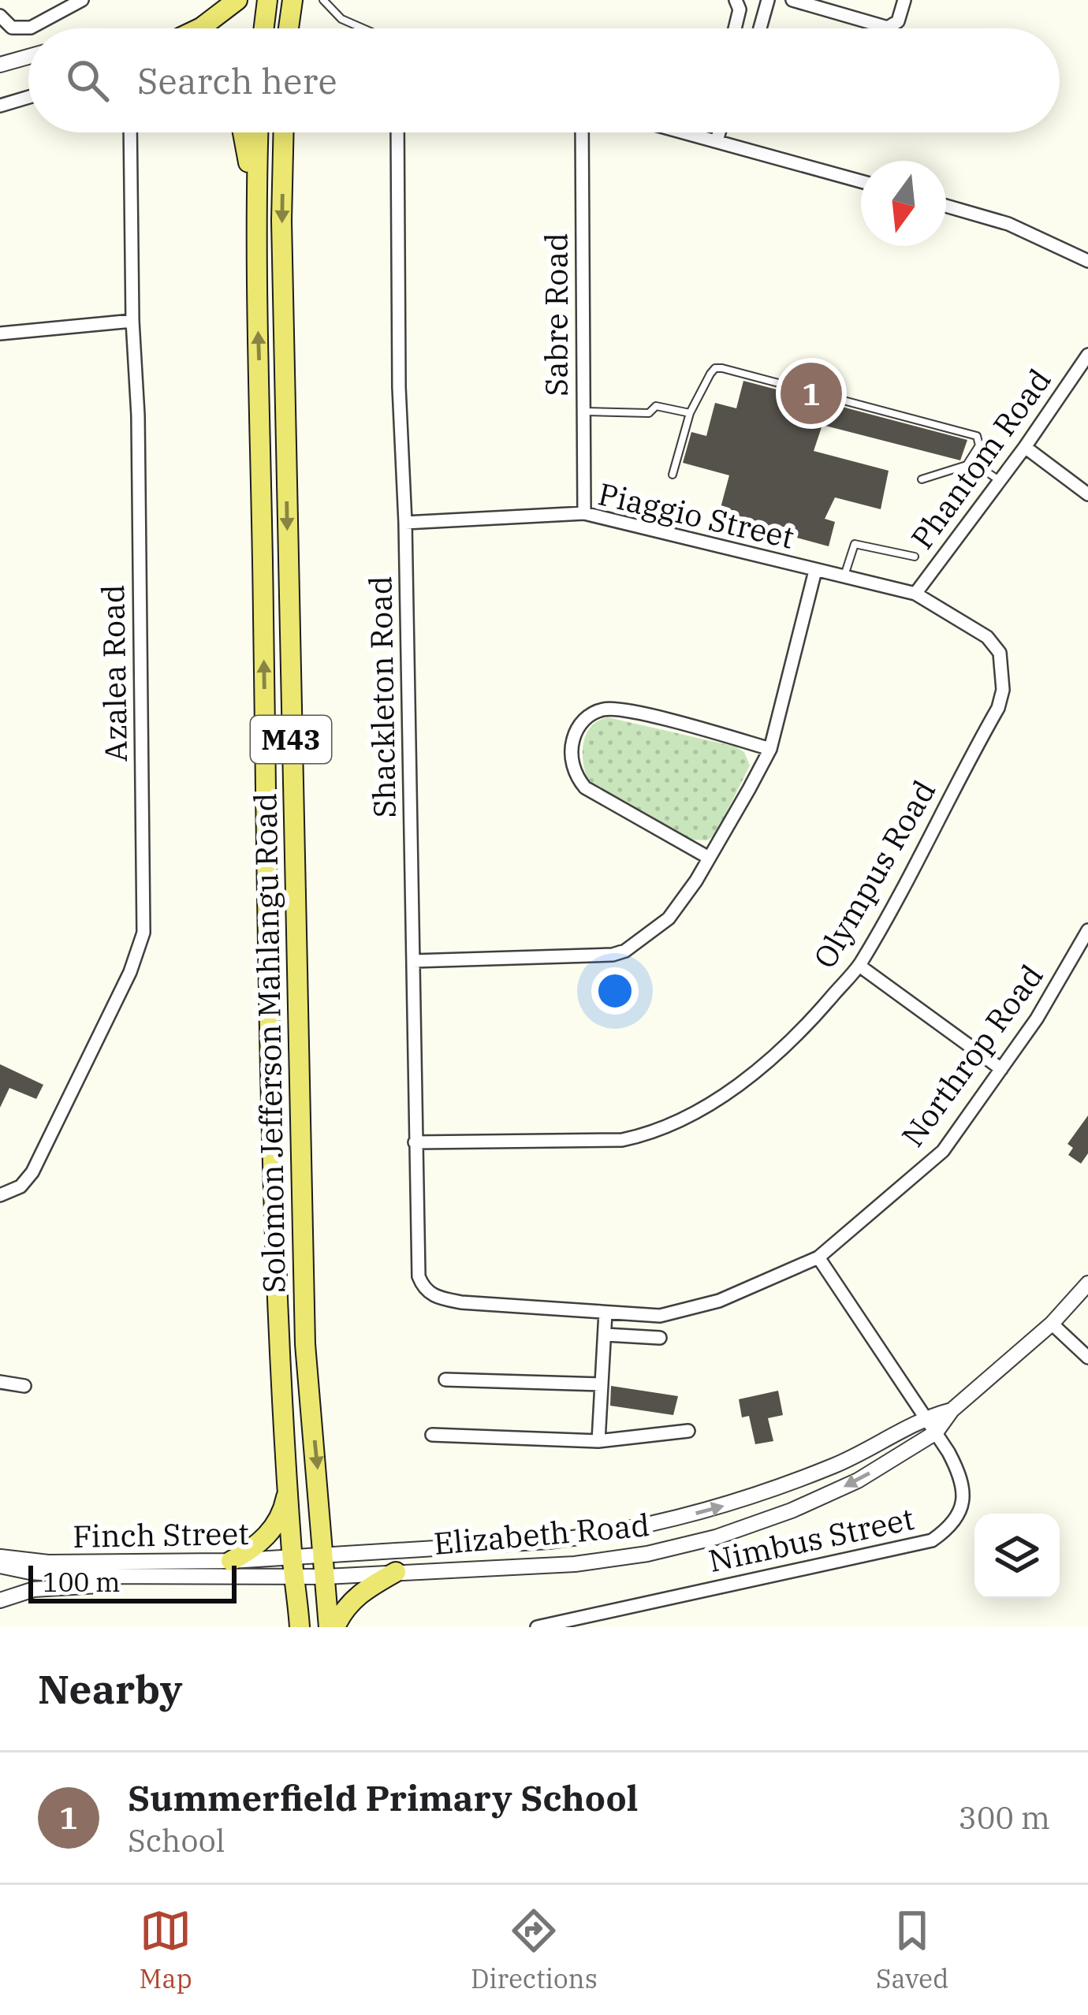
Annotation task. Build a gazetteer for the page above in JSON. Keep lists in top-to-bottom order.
{
  "streets": {
    "main road": ["M43", "Solomon Jefferson Mahlangu Road"],
    "street": [
      "Sabre Road",
      "Phantom Road",
      "Piaggio Street",
      "Azalea Road",
      "Shackleton Road",
      "Olympus Road",
      "Northrop Road",
      "Elizabeth Road",
      "Finch Street",
      "Nimbus Street"
    ]
  },
  "crossings": [
    ["Sabre Road", "Piaggio Street"],
    ["Phantom Road", "Piaggio Street"],
    ["Phantom Road", "Olympus Road"],
    ["Piaggio Street", "Shackleton Road"],
    ["Piaggio Street", "Olympus Road"],
    ["Shackleton Road", "Olympus Road"],
    ["Shackleton Road", "Northrop Road"],
    ["Solomon Jefferson Mahlangu Road", "Elizabeth Road"],
    ["Solomon Jefferson Mahlangu Road", "Finch Street"],
    ["Northrop Road", "Nimbus Street"],
    ["Elizabeth Road", "Finch Street"],
    ["Elizabeth Road", "Nimbus Street"]
  ],
  "scale_bar": "100 m",
  "north": "bottom",
  "page": {
    "search": "Search here",
    "pins": "1",
    "scale": "100 m",
    "heading": "Nearby",
    "list": [
      {
        "mark": "1",
        "name": "Summerfield Primary School",
        "note": "School",
        "value": "300 m"
      }
    ],
    "nav": ["Map", "Directions", "Saved"]
  }
}
